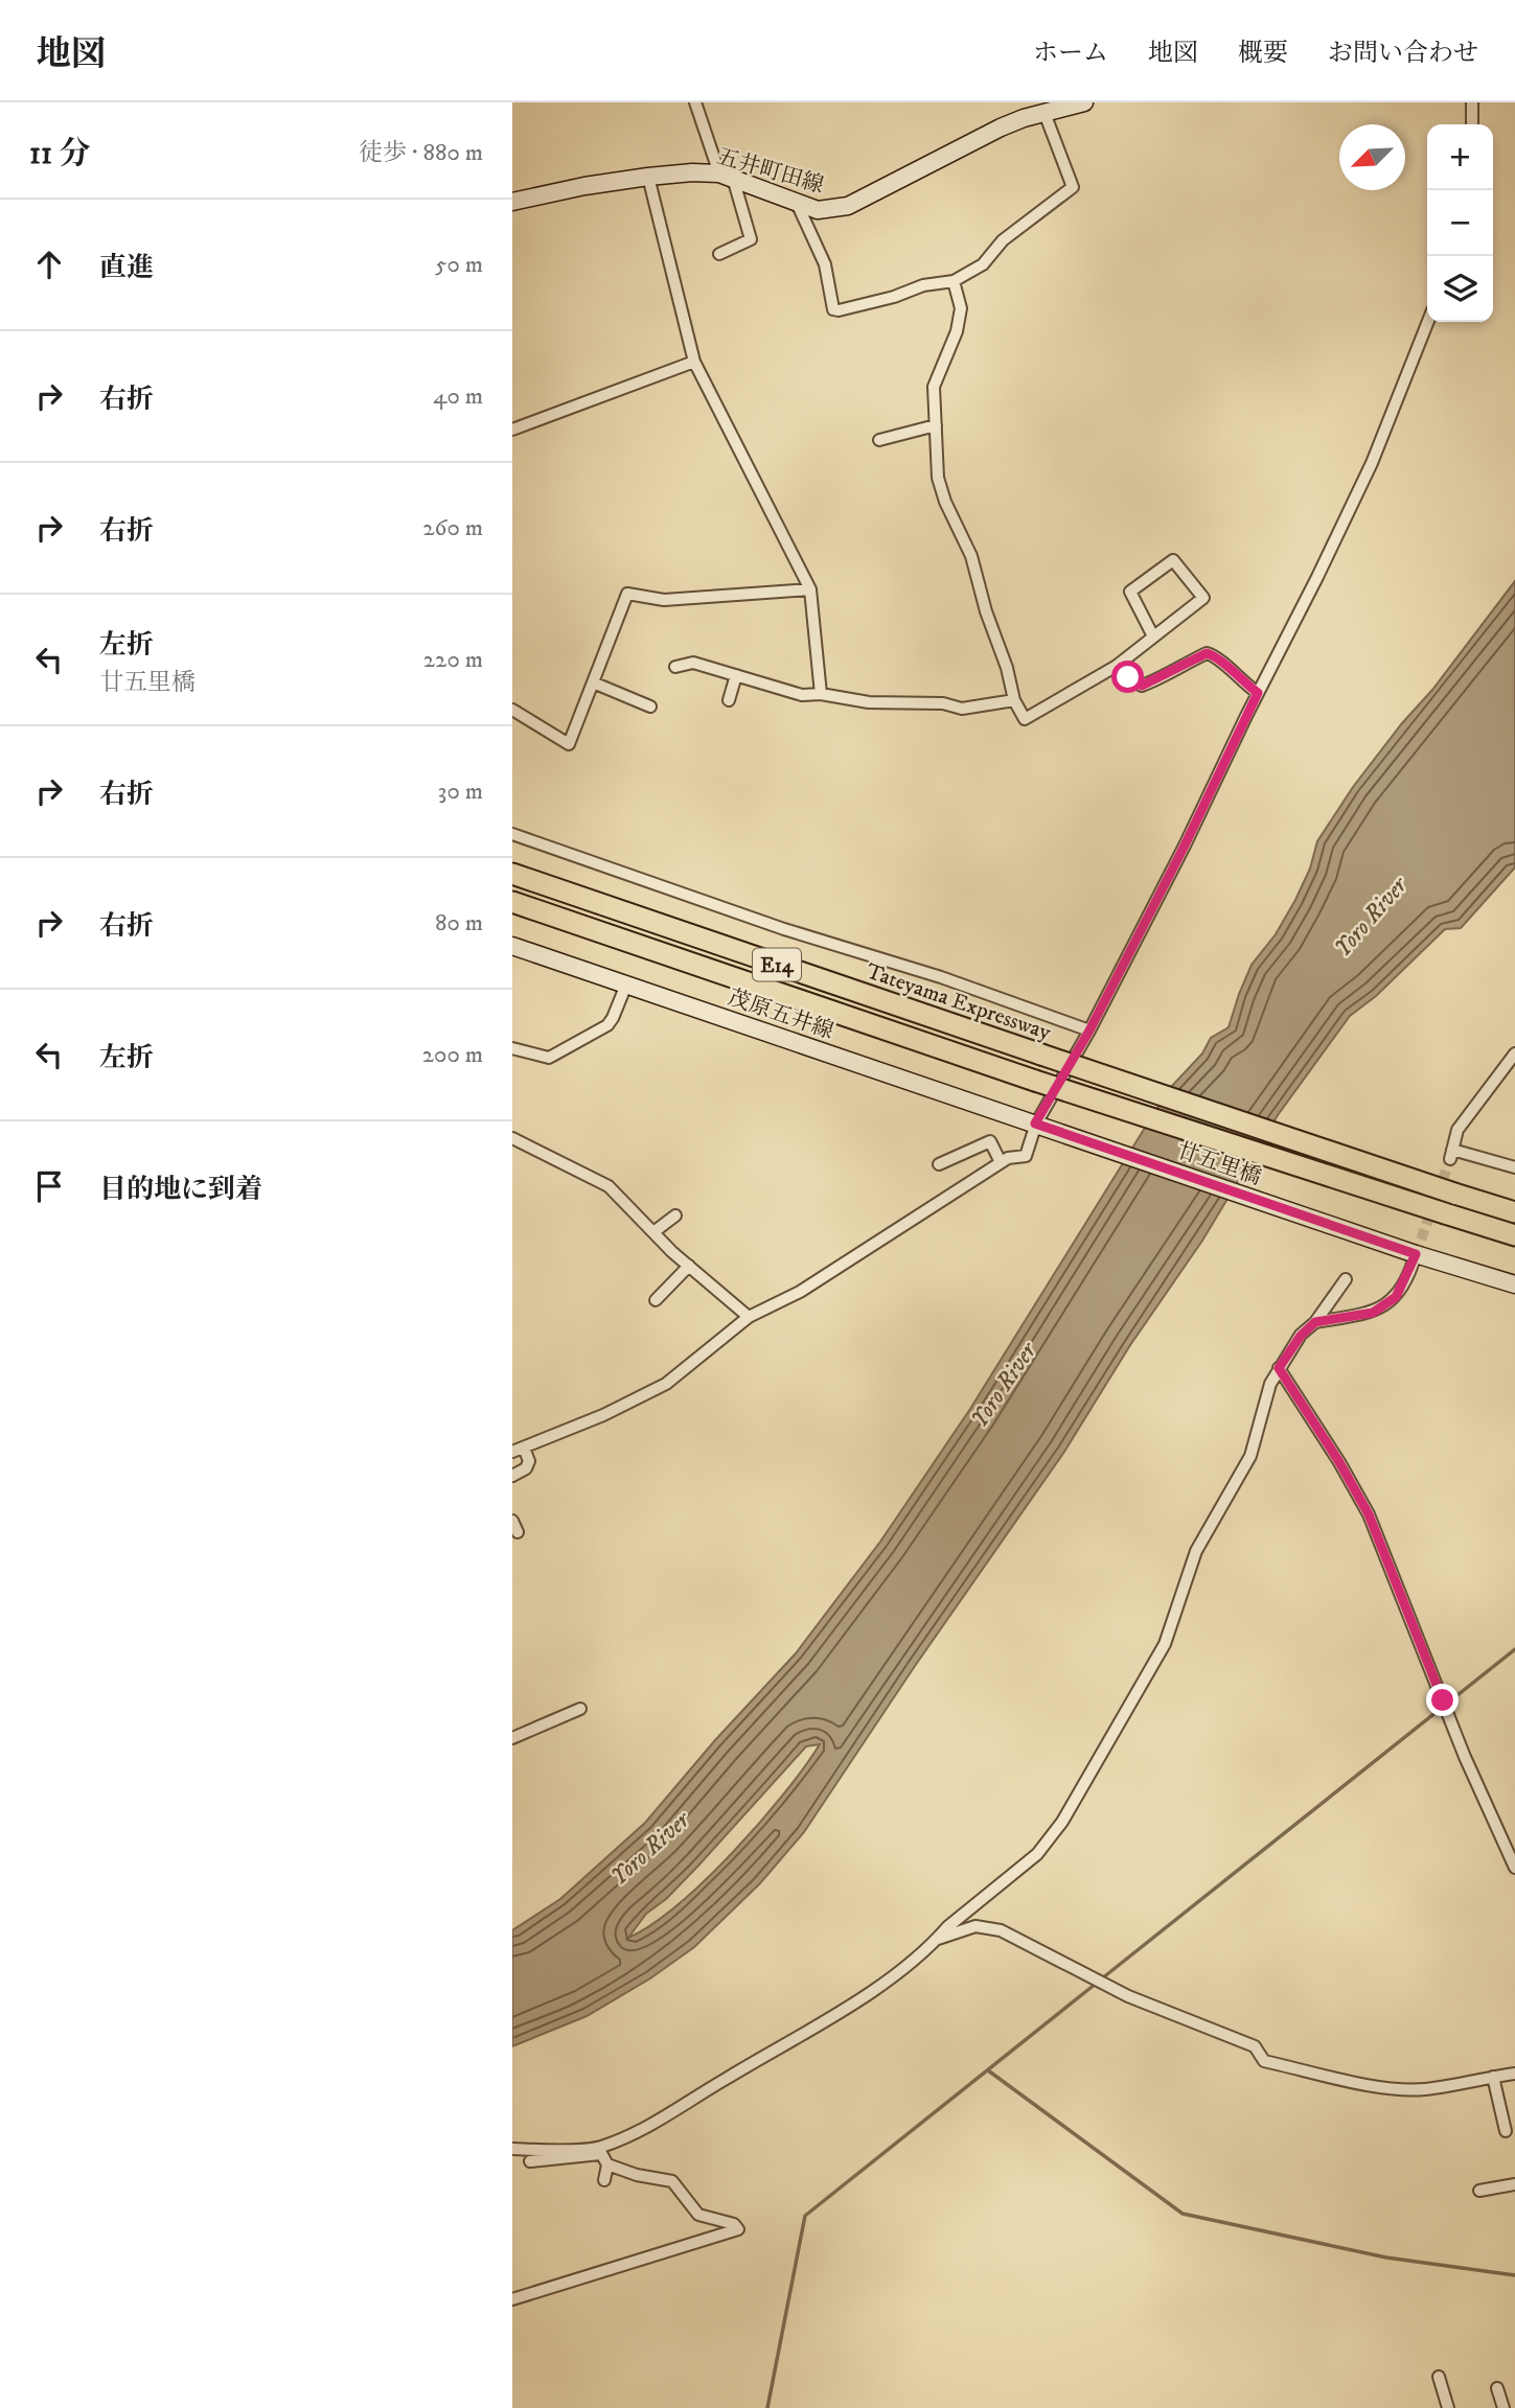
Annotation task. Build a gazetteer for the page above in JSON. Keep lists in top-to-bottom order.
{
  "streets": {
    "highway": ["E14", "Tateyama Expressway"],
    "main road": ["五井町田線", "茂原五井線", "廿五里橋"]
  },
  "crossings": [
    ["茂原五井線", "廿五里橋"]
  ],
  "water": ["Yoro River"],
  "north": "bottom left",
  "page": {
    "header": "地図",
    "nav": [
      "ホーム",
      "地図",
      "概要",
      "お問い合わせ"
    ],
    "heading": ["11 分", "徒歩 · 880 m"],
    "map_buttons": ["+", "−"],
    "list": [
      ["直進", "50 m"],
      ["右折", "40 m"],
      ["右折", "260 m"],
      ["左折", "廿五里橋", "220 m"],
      ["右折", "30 m"],
      ["右折", "80 m"],
      ["左折", "200 m"],
      "目的地に到着"
    ]
  }
}
